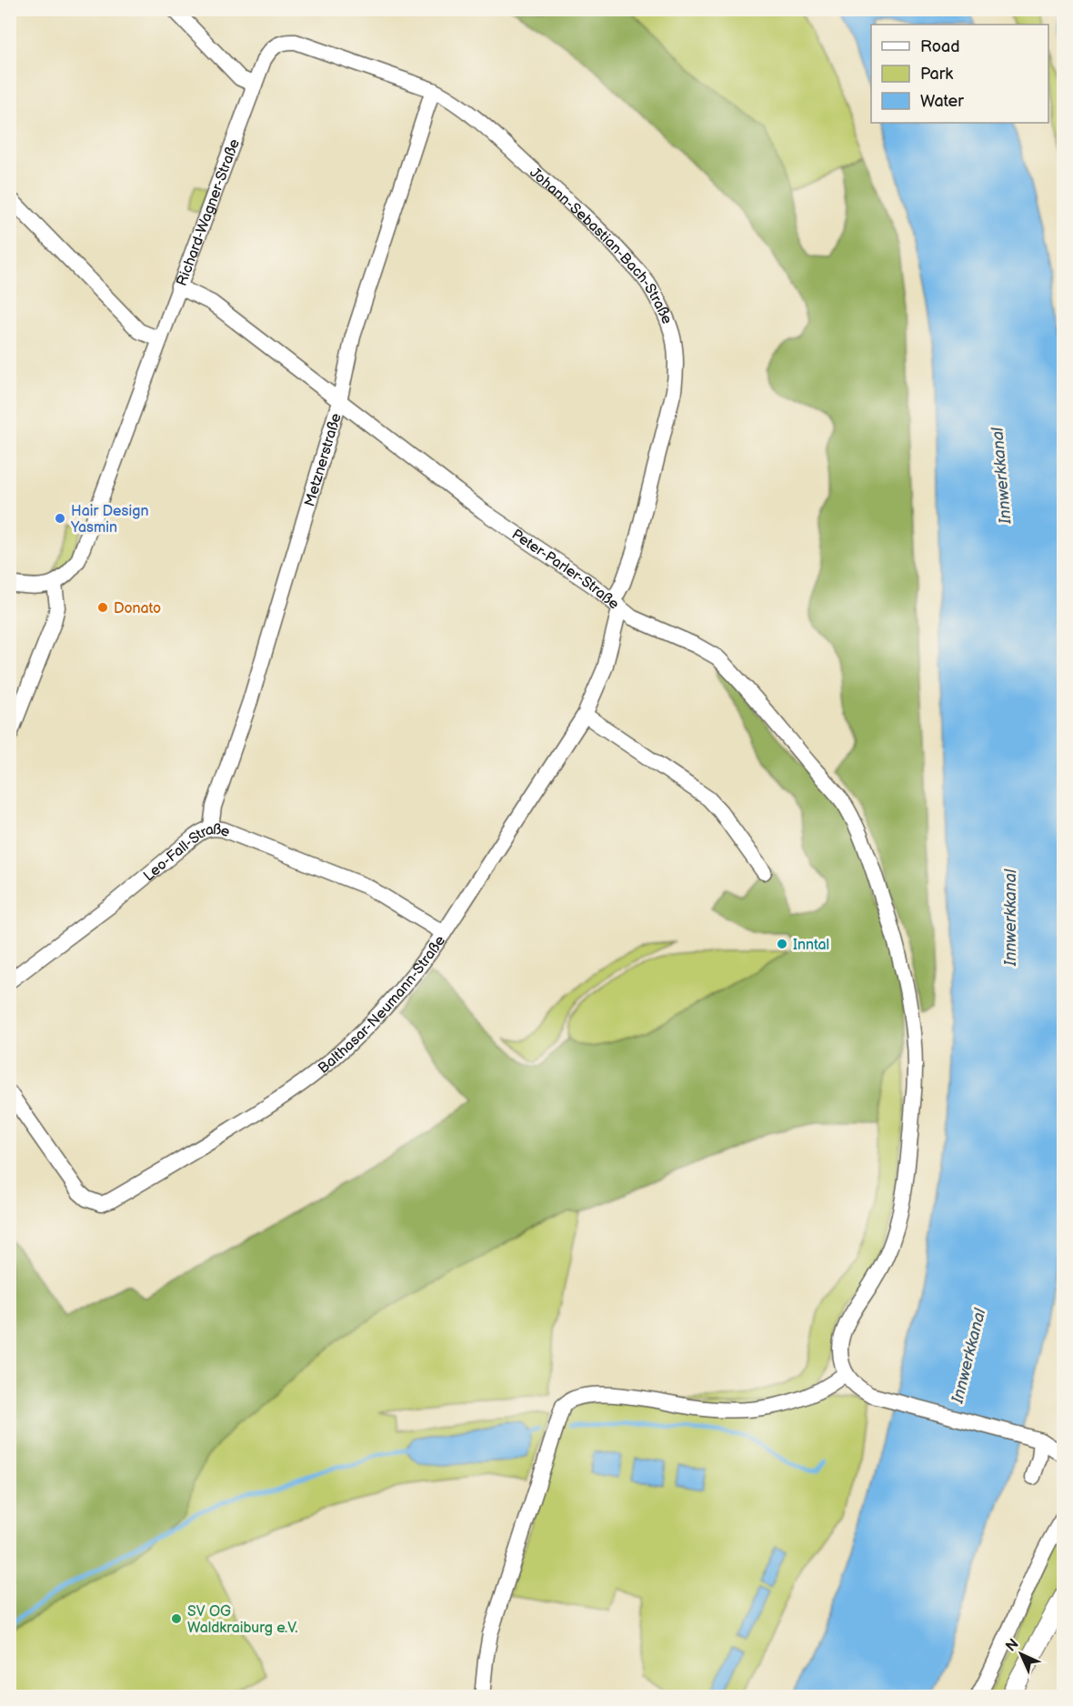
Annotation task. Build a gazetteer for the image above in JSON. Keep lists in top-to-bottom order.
{
  "streets": {
    "street": [
      "Richard-Wagner-Straße",
      "Johann-Sebastian-Bach-Straße",
      "Metznerstraße",
      "Peter-Parler-Straße",
      "Leo-Fall-Straße",
      "Balthasar-Neumann-Straße"
    ]
  },
  "crossings": [
    ["Richard-Wagner-Straße", "Johann-Sebastian-Bach-Straße"],
    ["Richard-Wagner-Straße", "Peter-Parler-Straße"],
    ["Johann-Sebastian-Bach-Straße", "Metznerstraße"],
    ["Johann-Sebastian-Bach-Straße", "Peter-Parler-Straße"],
    ["Johann-Sebastian-Bach-Straße", "Balthasar-Neumann-Straße"],
    ["Metznerstraße", "Peter-Parler-Straße"],
    ["Metznerstraße", "Leo-Fall-Straße"],
    ["Peter-Parler-Straße", "Balthasar-Neumann-Straße"],
    ["Leo-Fall-Straße", "Balthasar-Neumann-Straße"]
  ],
  "water": ["Innwerkkanal"],
  "places": [
    "Hair Design Yasmin",
    "Donato",
    "Inntal",
    "SV OG Waldkraiburg e.V."
  ],
  "legend": ["Road", "Park", "Water"],
  "north": "top left"
}
